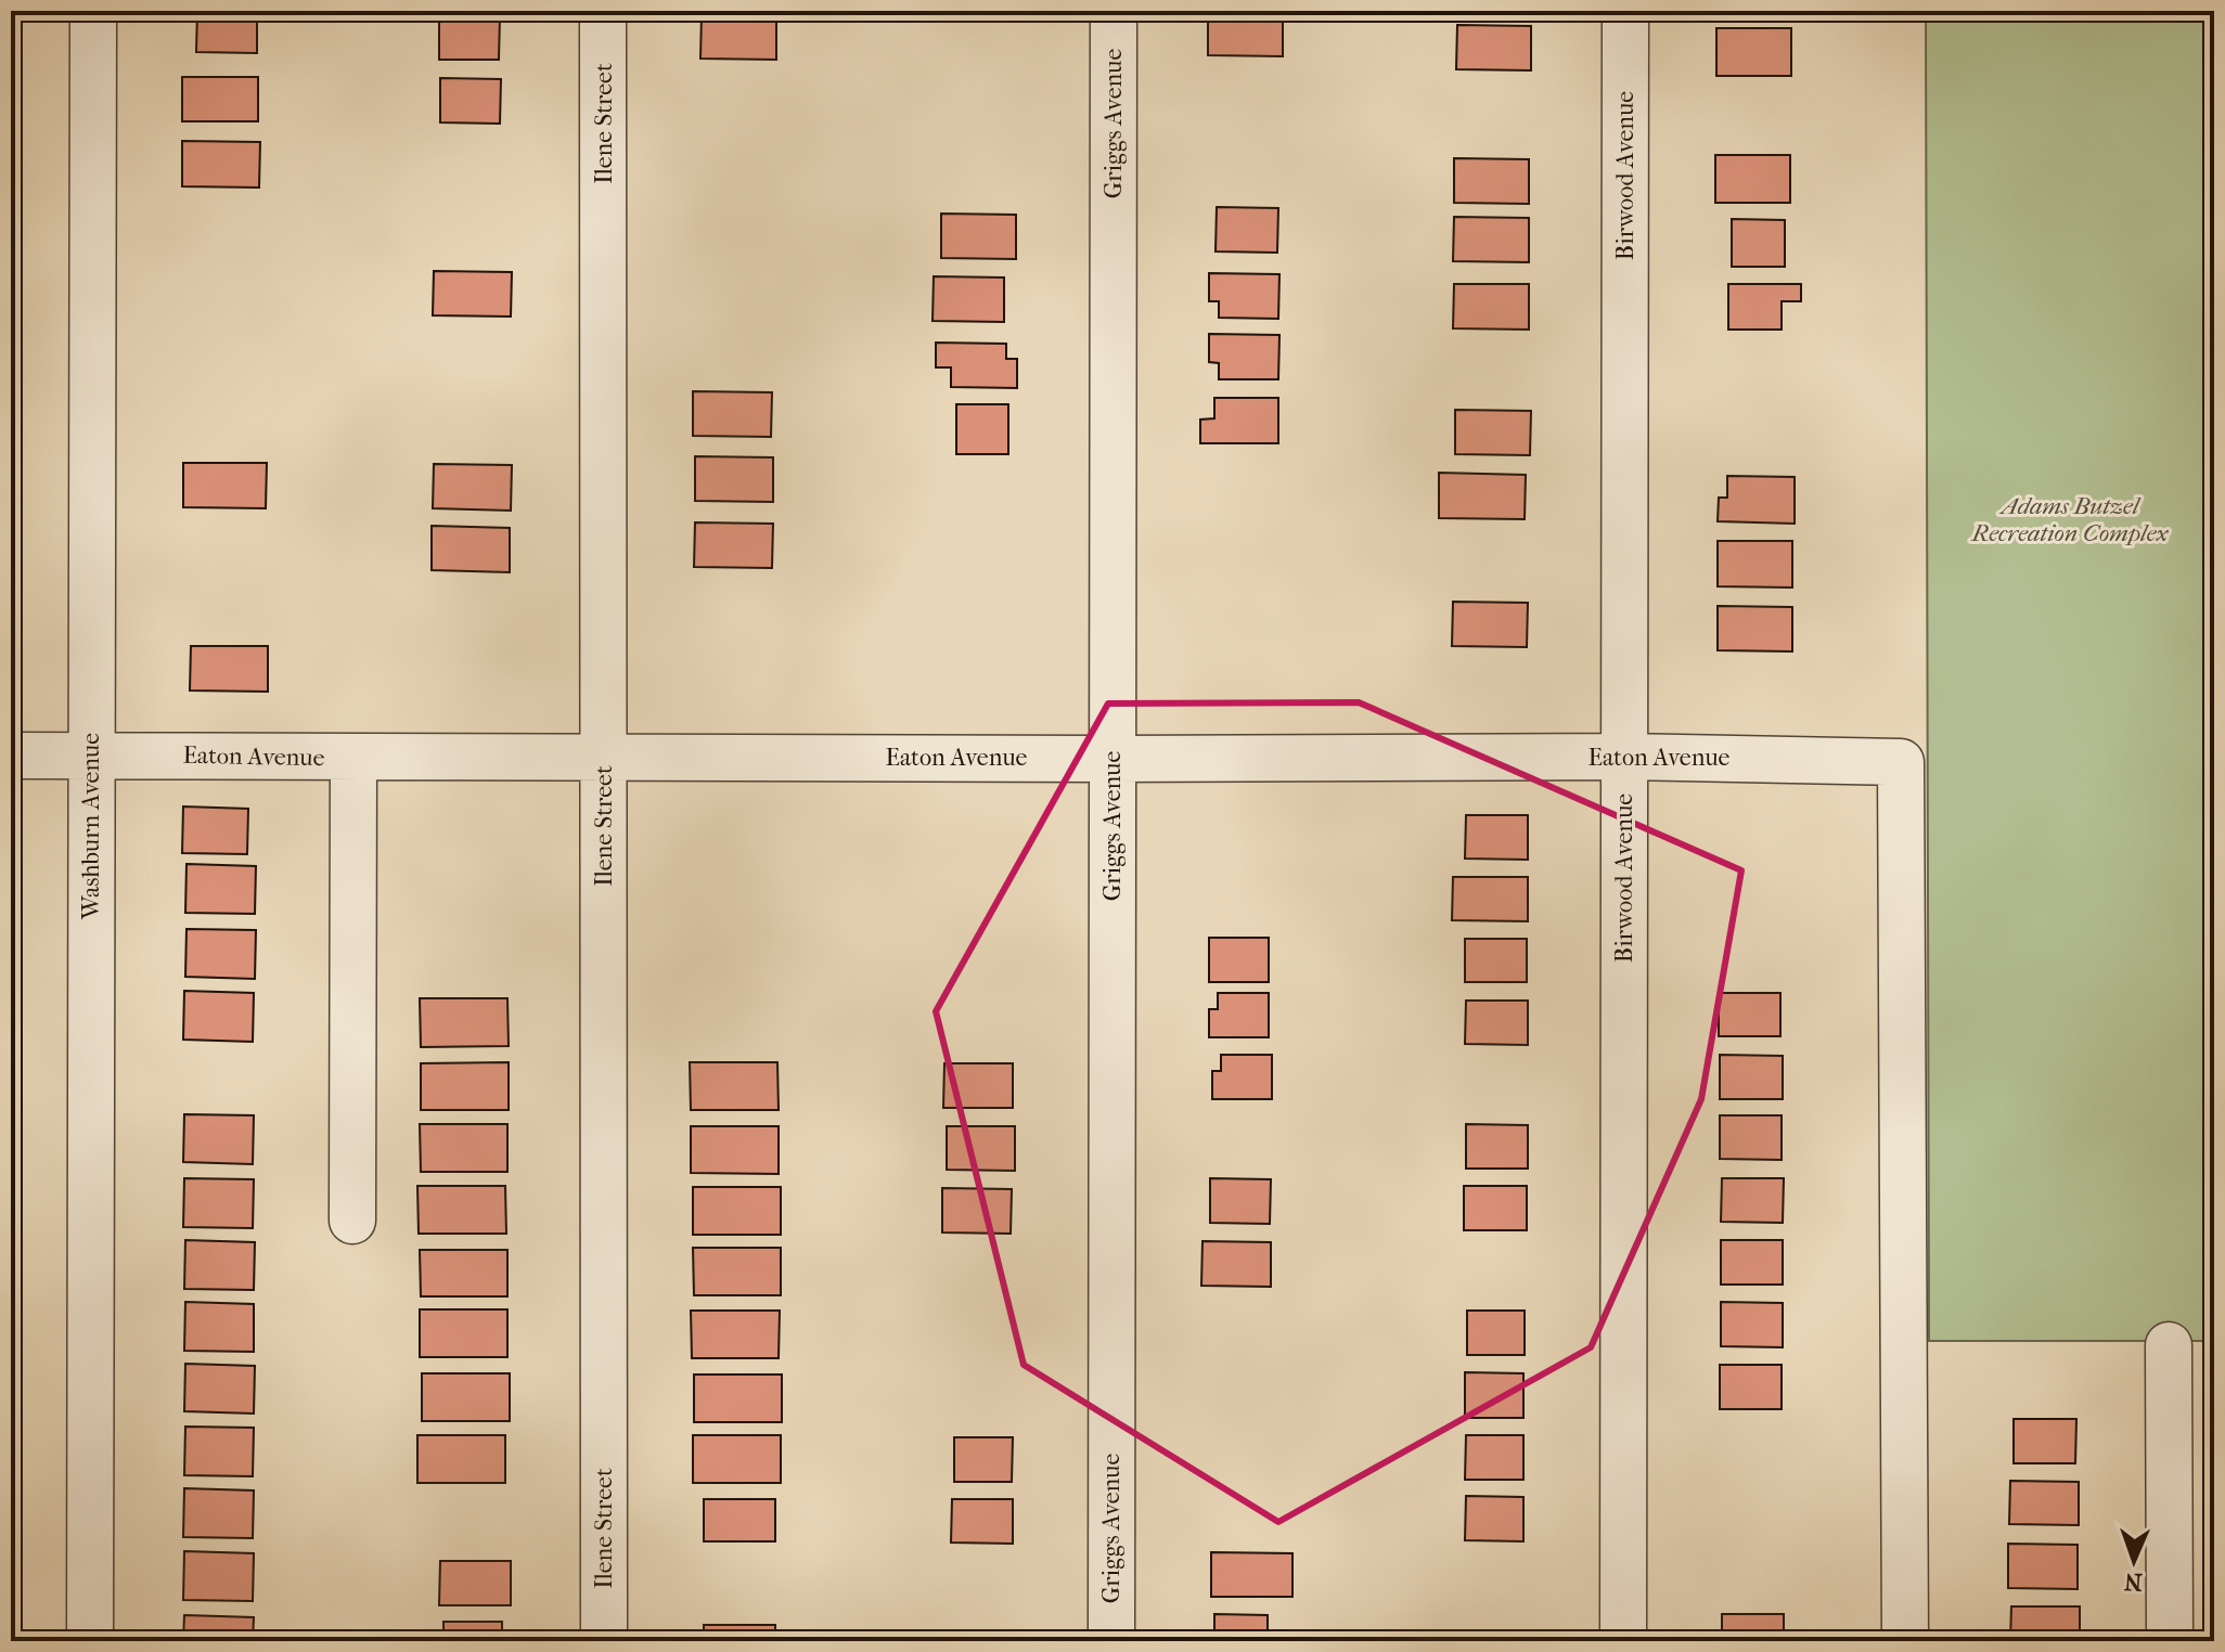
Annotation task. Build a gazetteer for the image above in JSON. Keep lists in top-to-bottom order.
{
  "streets": {
    "street": [
      "Ilene Street",
      "Griggs Avenue",
      "Birwood Avenue",
      "Eaton Avenue",
      "Washburn Avenue"
    ]
  },
  "crossings": [
    ["Ilene Street", "Eaton Avenue"],
    ["Griggs Avenue", "Eaton Avenue"],
    ["Birwood Avenue", "Eaton Avenue"],
    ["Eaton Avenue", "Washburn Avenue"]
  ],
  "parks": ["Adams Butzel Recreation Complex"],
  "north": "bottom"
}
